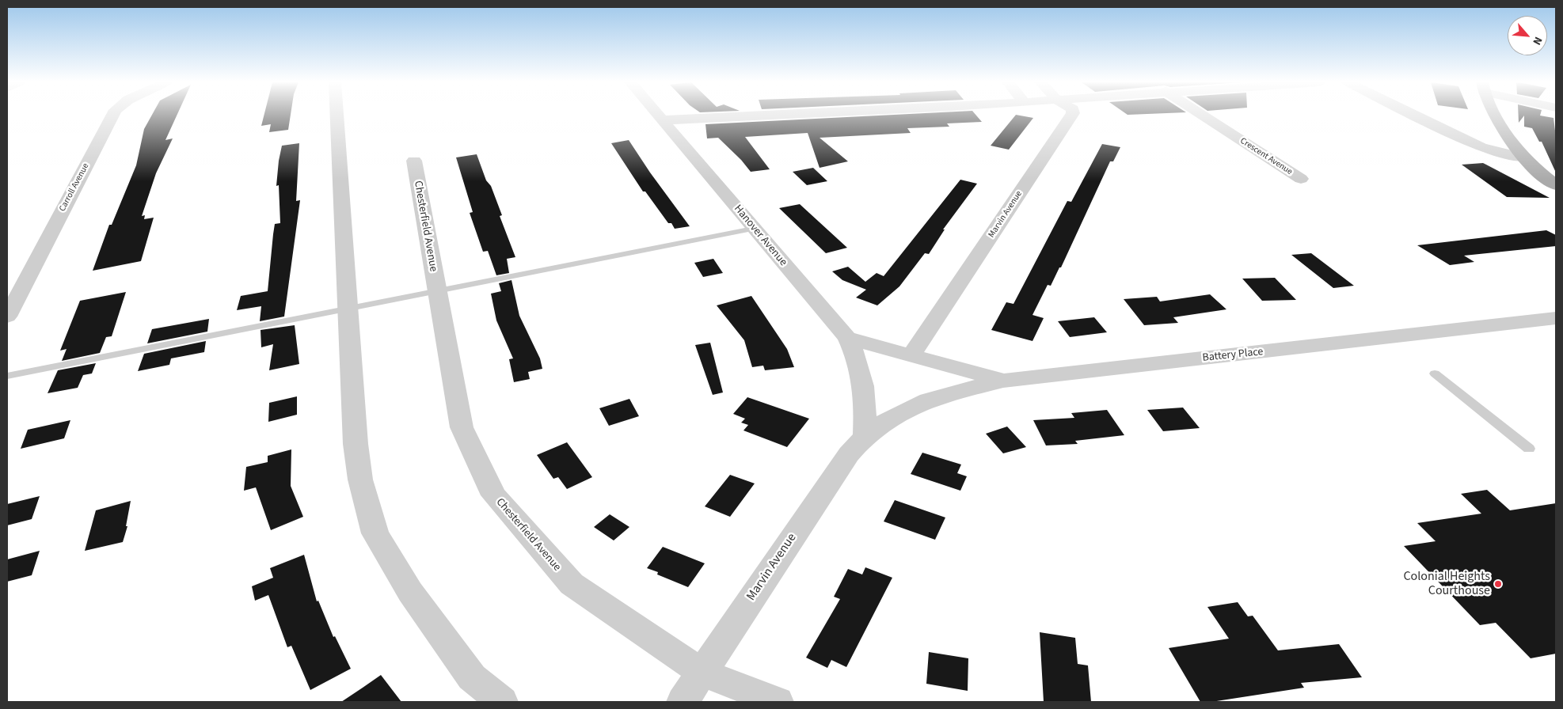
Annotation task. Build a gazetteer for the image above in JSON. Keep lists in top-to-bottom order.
{
  "streets": {
    "street": [
      "Crescent Avenue",
      "Carroll Avenue",
      "Marvin Avenue",
      "Chesterfield Avenue",
      "Hanover Avenue",
      "Battery Place"
    ]
  },
  "crossings": [
    ["Marvin Avenue", "Chesterfield Avenue"],
    ["Marvin Avenue", "Battery Place"]
  ],
  "places": ["Colonial Heights Courthouse"],
  "north": "bottom right"
}
